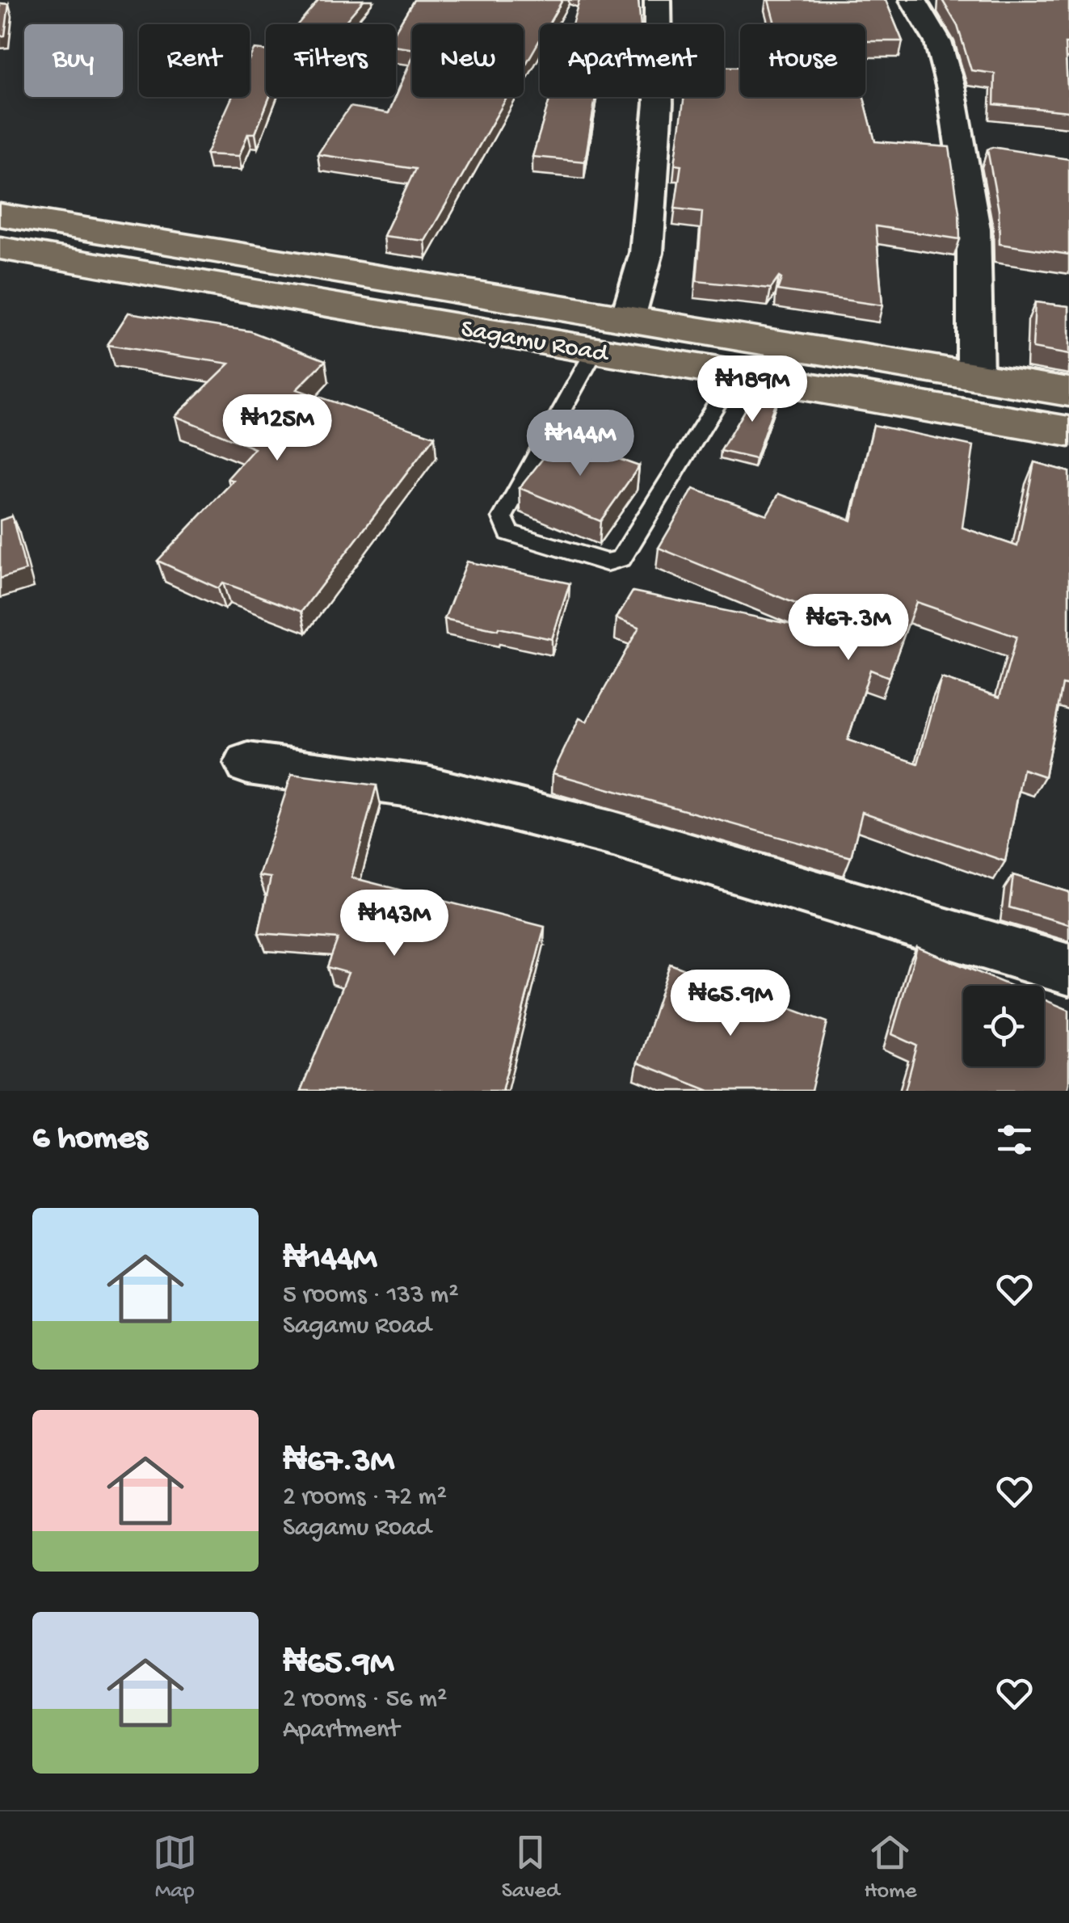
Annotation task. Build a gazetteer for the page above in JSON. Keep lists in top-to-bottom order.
{
  "streets": {
    "highway": ["Sagamu Road"]
  },
  "page": {
    "chip": [
      "Buy",
      "Rent",
      "Filters",
      "New",
      "Apartment",
      "House"
    ],
    "price": [
      "₦189M",
      "₦125M",
      "₦144M",
      "₦67.3M",
      "₦143M",
      "₦65.9M"
    ],
    "heading": "6 homes",
    "list": [
      {
        "name": "₦144M",
        "note": "5 rooms · 133 m² · Sagamu Road"
      },
      {
        "name": "₦67.3M",
        "note": "2 rooms · 72 m² · Sagamu Road"
      },
      {
        "name": "₦65.9M",
        "note": "2 rooms · 56 m² · Apartment"
      }
    ],
    "tabs": ["Map", "Saved", "Home"]
  }
}
